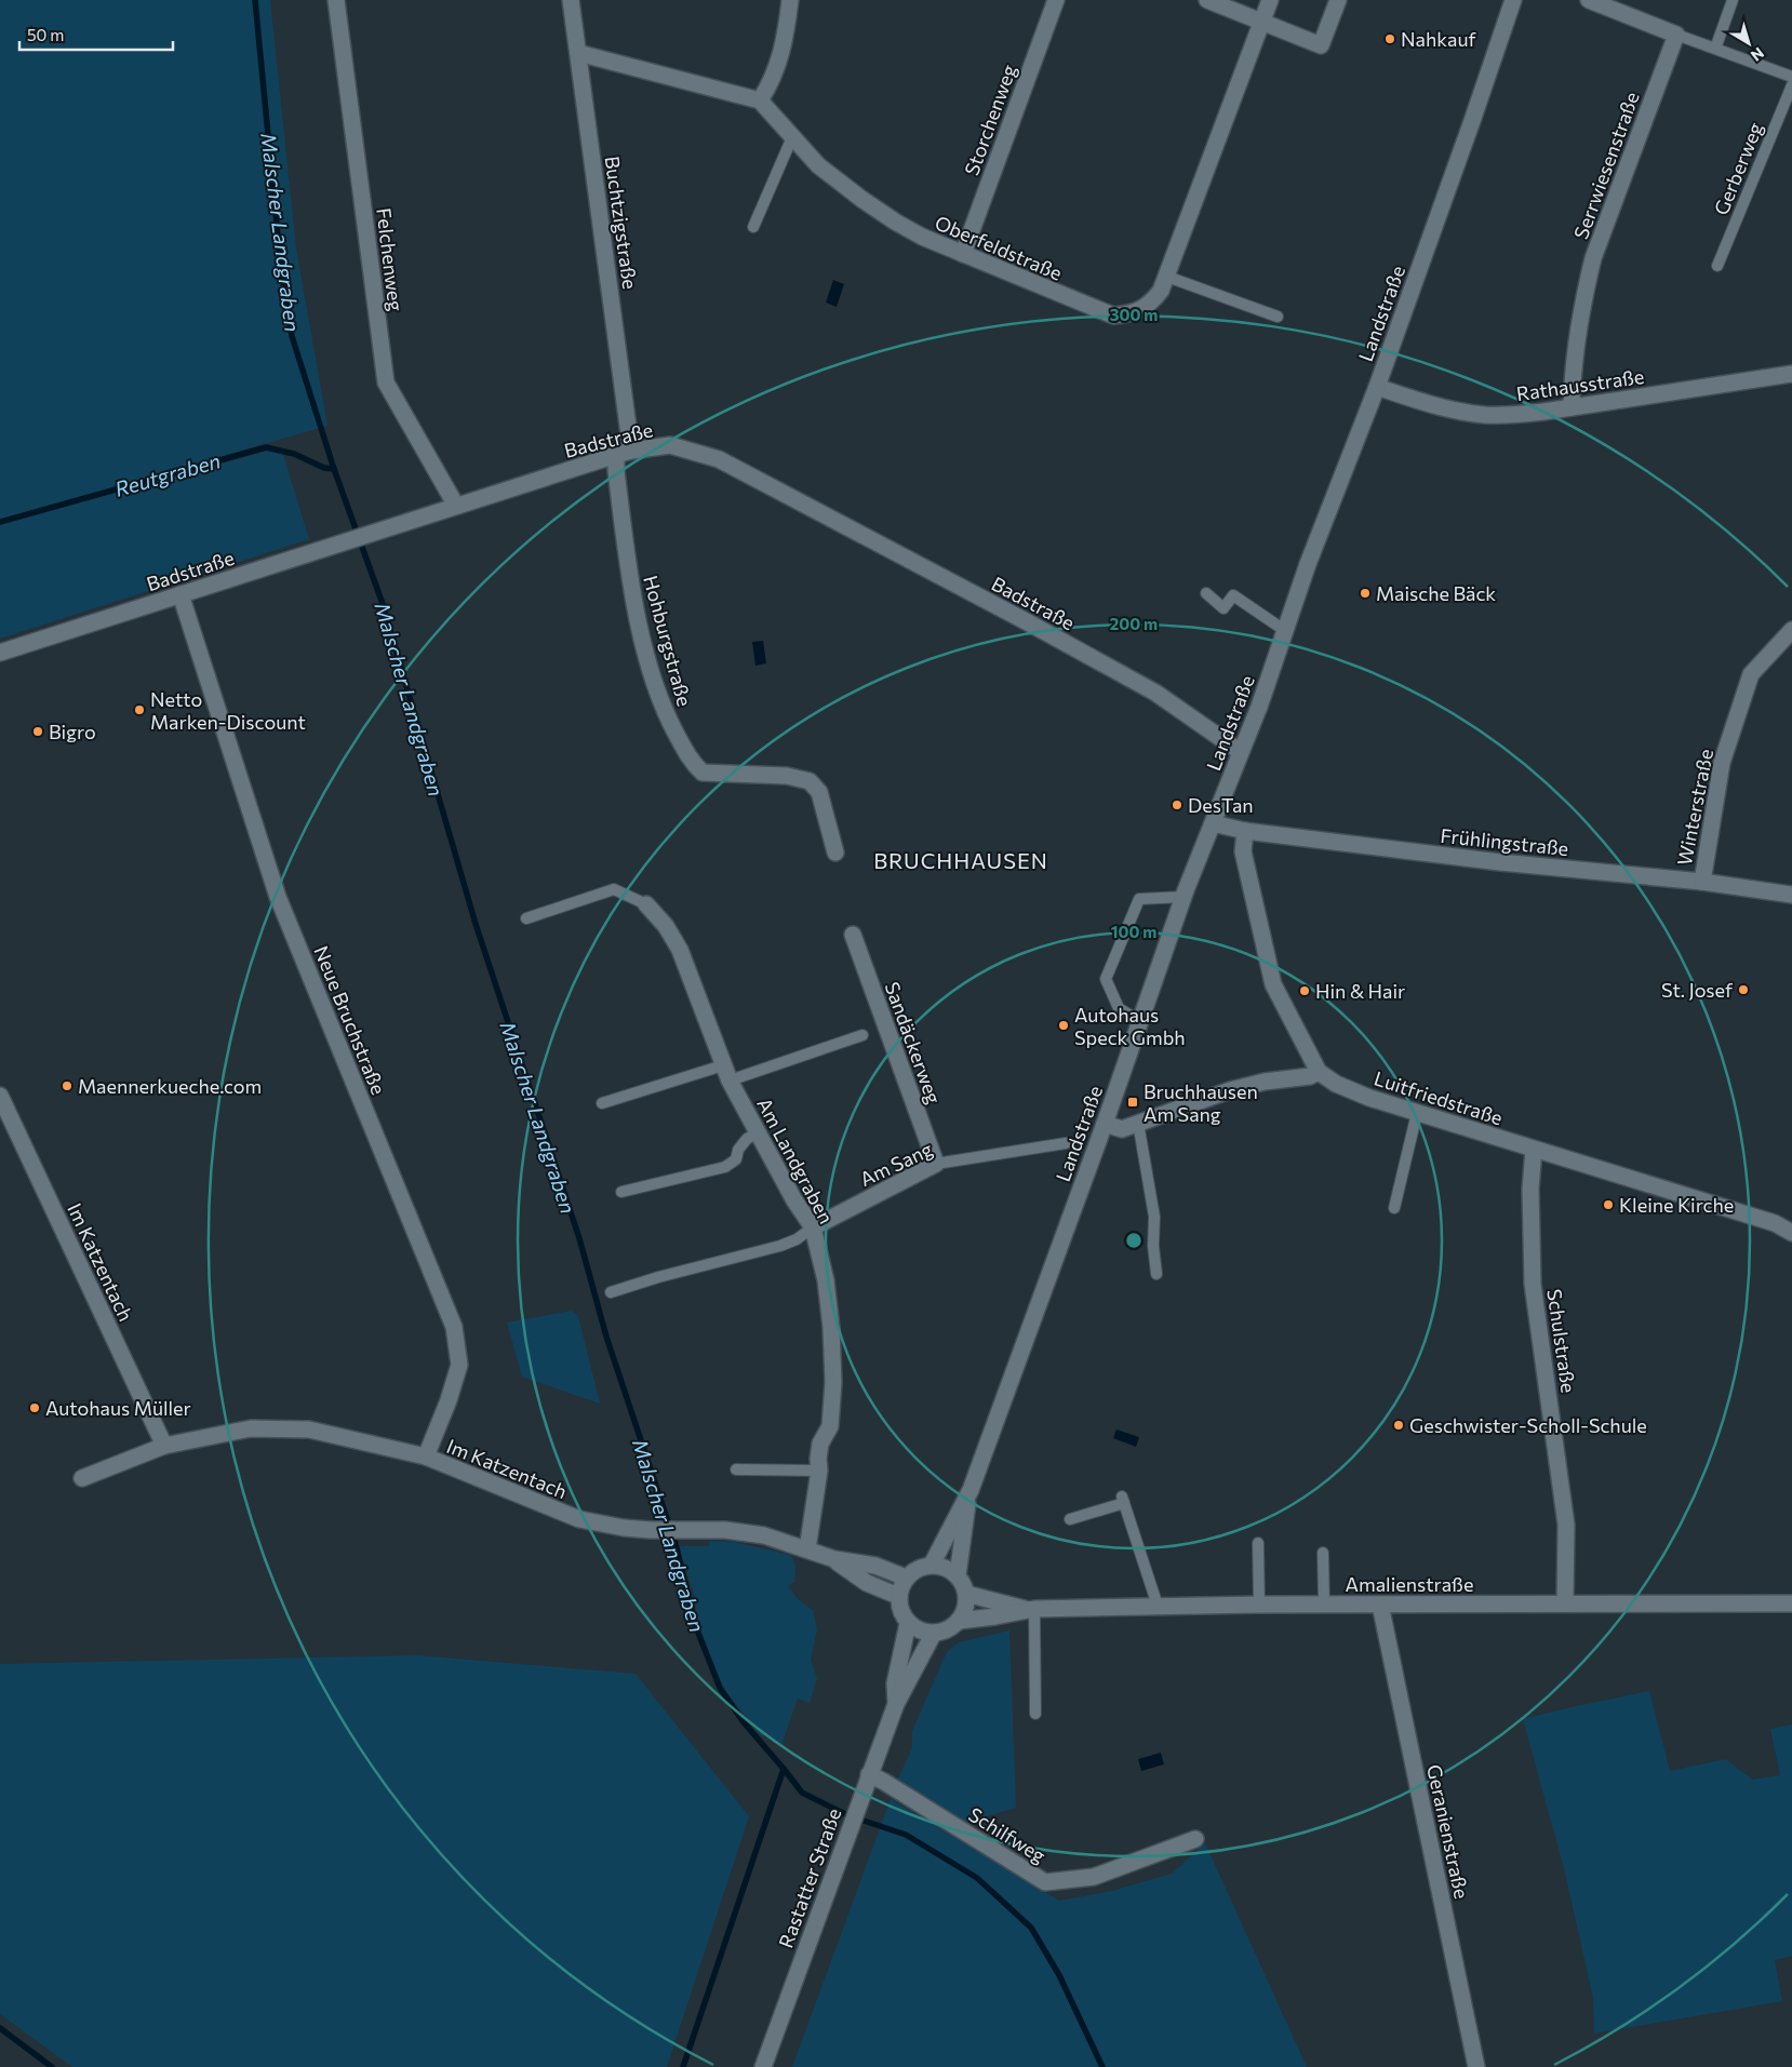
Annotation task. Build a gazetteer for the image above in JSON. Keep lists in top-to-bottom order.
{
  "streets": {
    "street": [
      "Storchenweg",
      "Serrwiesenstraße",
      "Buchtzigstraße",
      "Oberfeldstraße",
      "Felchenweg",
      "Landstraße",
      "Rathausstraße",
      "Badstraße",
      "Hohburgstraße",
      "Winterstraße",
      "Frühlingstraße",
      "Neue Bruchstraße",
      "Sandäckerweg",
      "Luitfriedstraße",
      "Am Landgraben",
      "Am Sang",
      "Im Katzentach",
      "Schulstraße",
      "Amalienstraße",
      "Geranienstraße",
      "Schilfweg",
      "Rastatter Straße"
    ],
    "lane": ["Gerberweg"]
  },
  "crossings": [
    ["Storchenweg", "Oberfeldstraße"],
    ["Serrwiesenstraße", "Rathausstraße"],
    ["Buchtzigstraße", "Badstraße"],
    ["Buchtzigstraße", "Hohburgstraße"],
    ["Felchenweg", "Badstraße"],
    ["Landstraße", "Rathausstraße"],
    ["Landstraße", "Badstraße"],
    ["Landstraße", "Frühlingstraße"],
    ["Landstraße", "Im Katzentach"],
    ["Landstraße", "Amalienstraße"],
    ["Landstraße", "Rastatter Straße"],
    ["Badstraße", "Hohburgstraße"],
    ["Badstraße", "Neue Bruchstraße"],
    ["Winterstraße", "Frühlingstraße"],
    ["Neue Bruchstraße", "Im Katzentach"],
    ["Sandäckerweg", "Am Sang"],
    ["Luitfriedstraße", "Schulstraße"],
    ["Am Landgraben", "Am Sang"],
    ["Am Landgraben", "Im Katzentach"],
    ["Im Katzentach", "Amalienstraße"],
    ["Im Katzentach", "Rastatter Straße"],
    ["Schulstraße", "Amalienstraße"],
    ["Amalienstraße", "Geranienstraße"],
    ["Amalienstraße", "Rastatter Straße"],
    ["Schilfweg", "Rastatter Straße"]
  ],
  "districts": ["BRUCHHAUSEN"],
  "water": ["Malscher Landgraben", "Reutgraben"],
  "places": {
    "other": [
      "Nahkauf",
      "Maische Bäck",
      "Netto Marken-Discount",
      "Bigro",
      "DesTan",
      "St. Josef",
      "Hin & Hair",
      "Autohaus Speck Gmbh",
      "Maennerkueche.com",
      "Kleine Kirche",
      "Autohaus Müller",
      "Geschwister-Scholl-Schule"
    ],
    "transit": ["Bruchhausen Am Sang"]
  },
  "scale_bar": "50 m",
  "north": "bottom right",
  "rings": ["300 m", "200 m", "100 m"]
}
